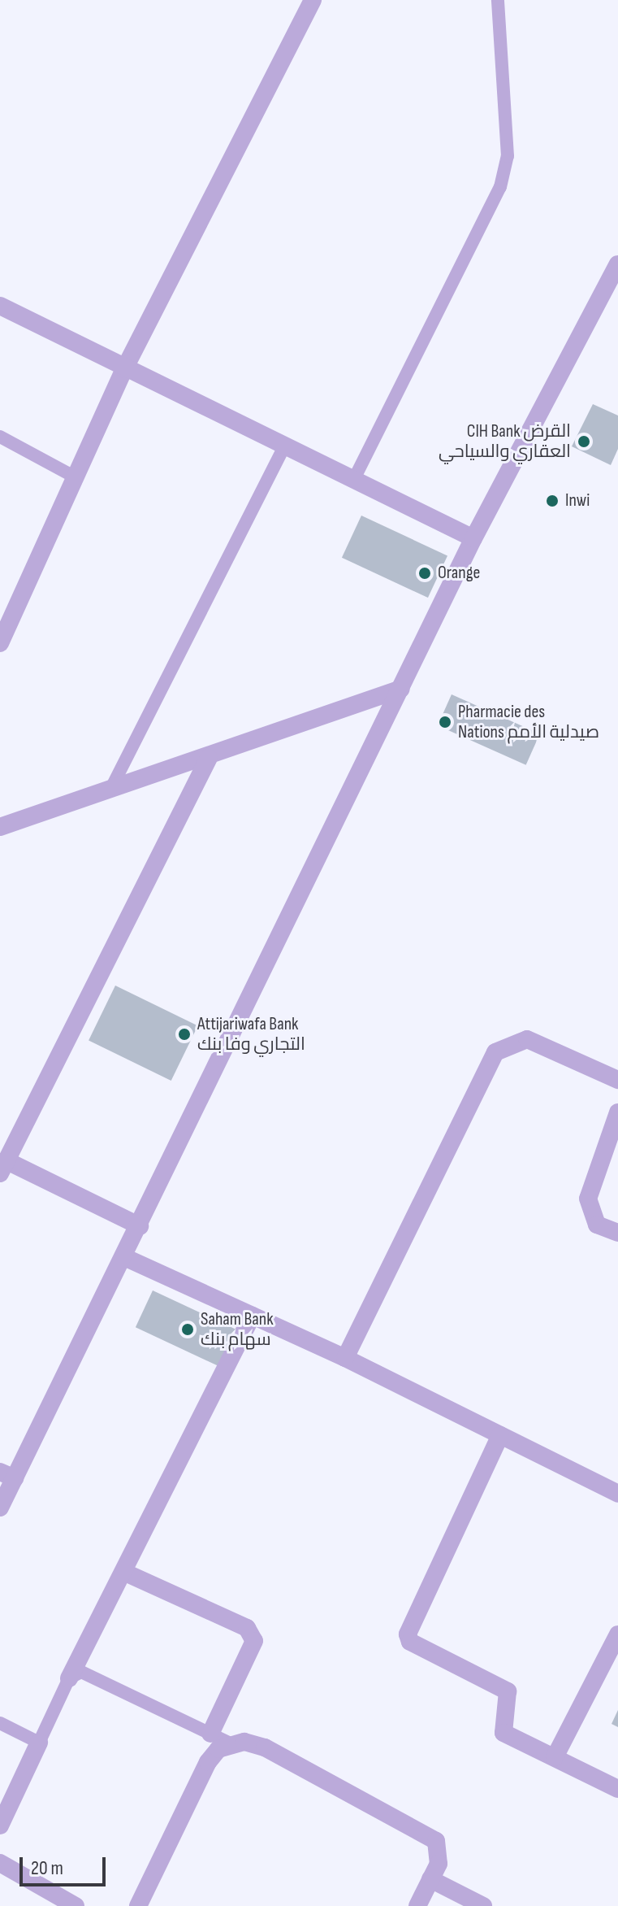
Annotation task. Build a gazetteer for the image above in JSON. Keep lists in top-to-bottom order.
{
  "places": [
    "CIH Bank القرض العقاري والسياحي",
    "Inwi",
    "Orange",
    "Pharmacie des Nations صيدلية الأمم",
    "Attijariwafa Bank التجاري وفا بنك",
    "Saham Bank سهام بنك"
  ],
  "scale_bar": "20 m"
}
